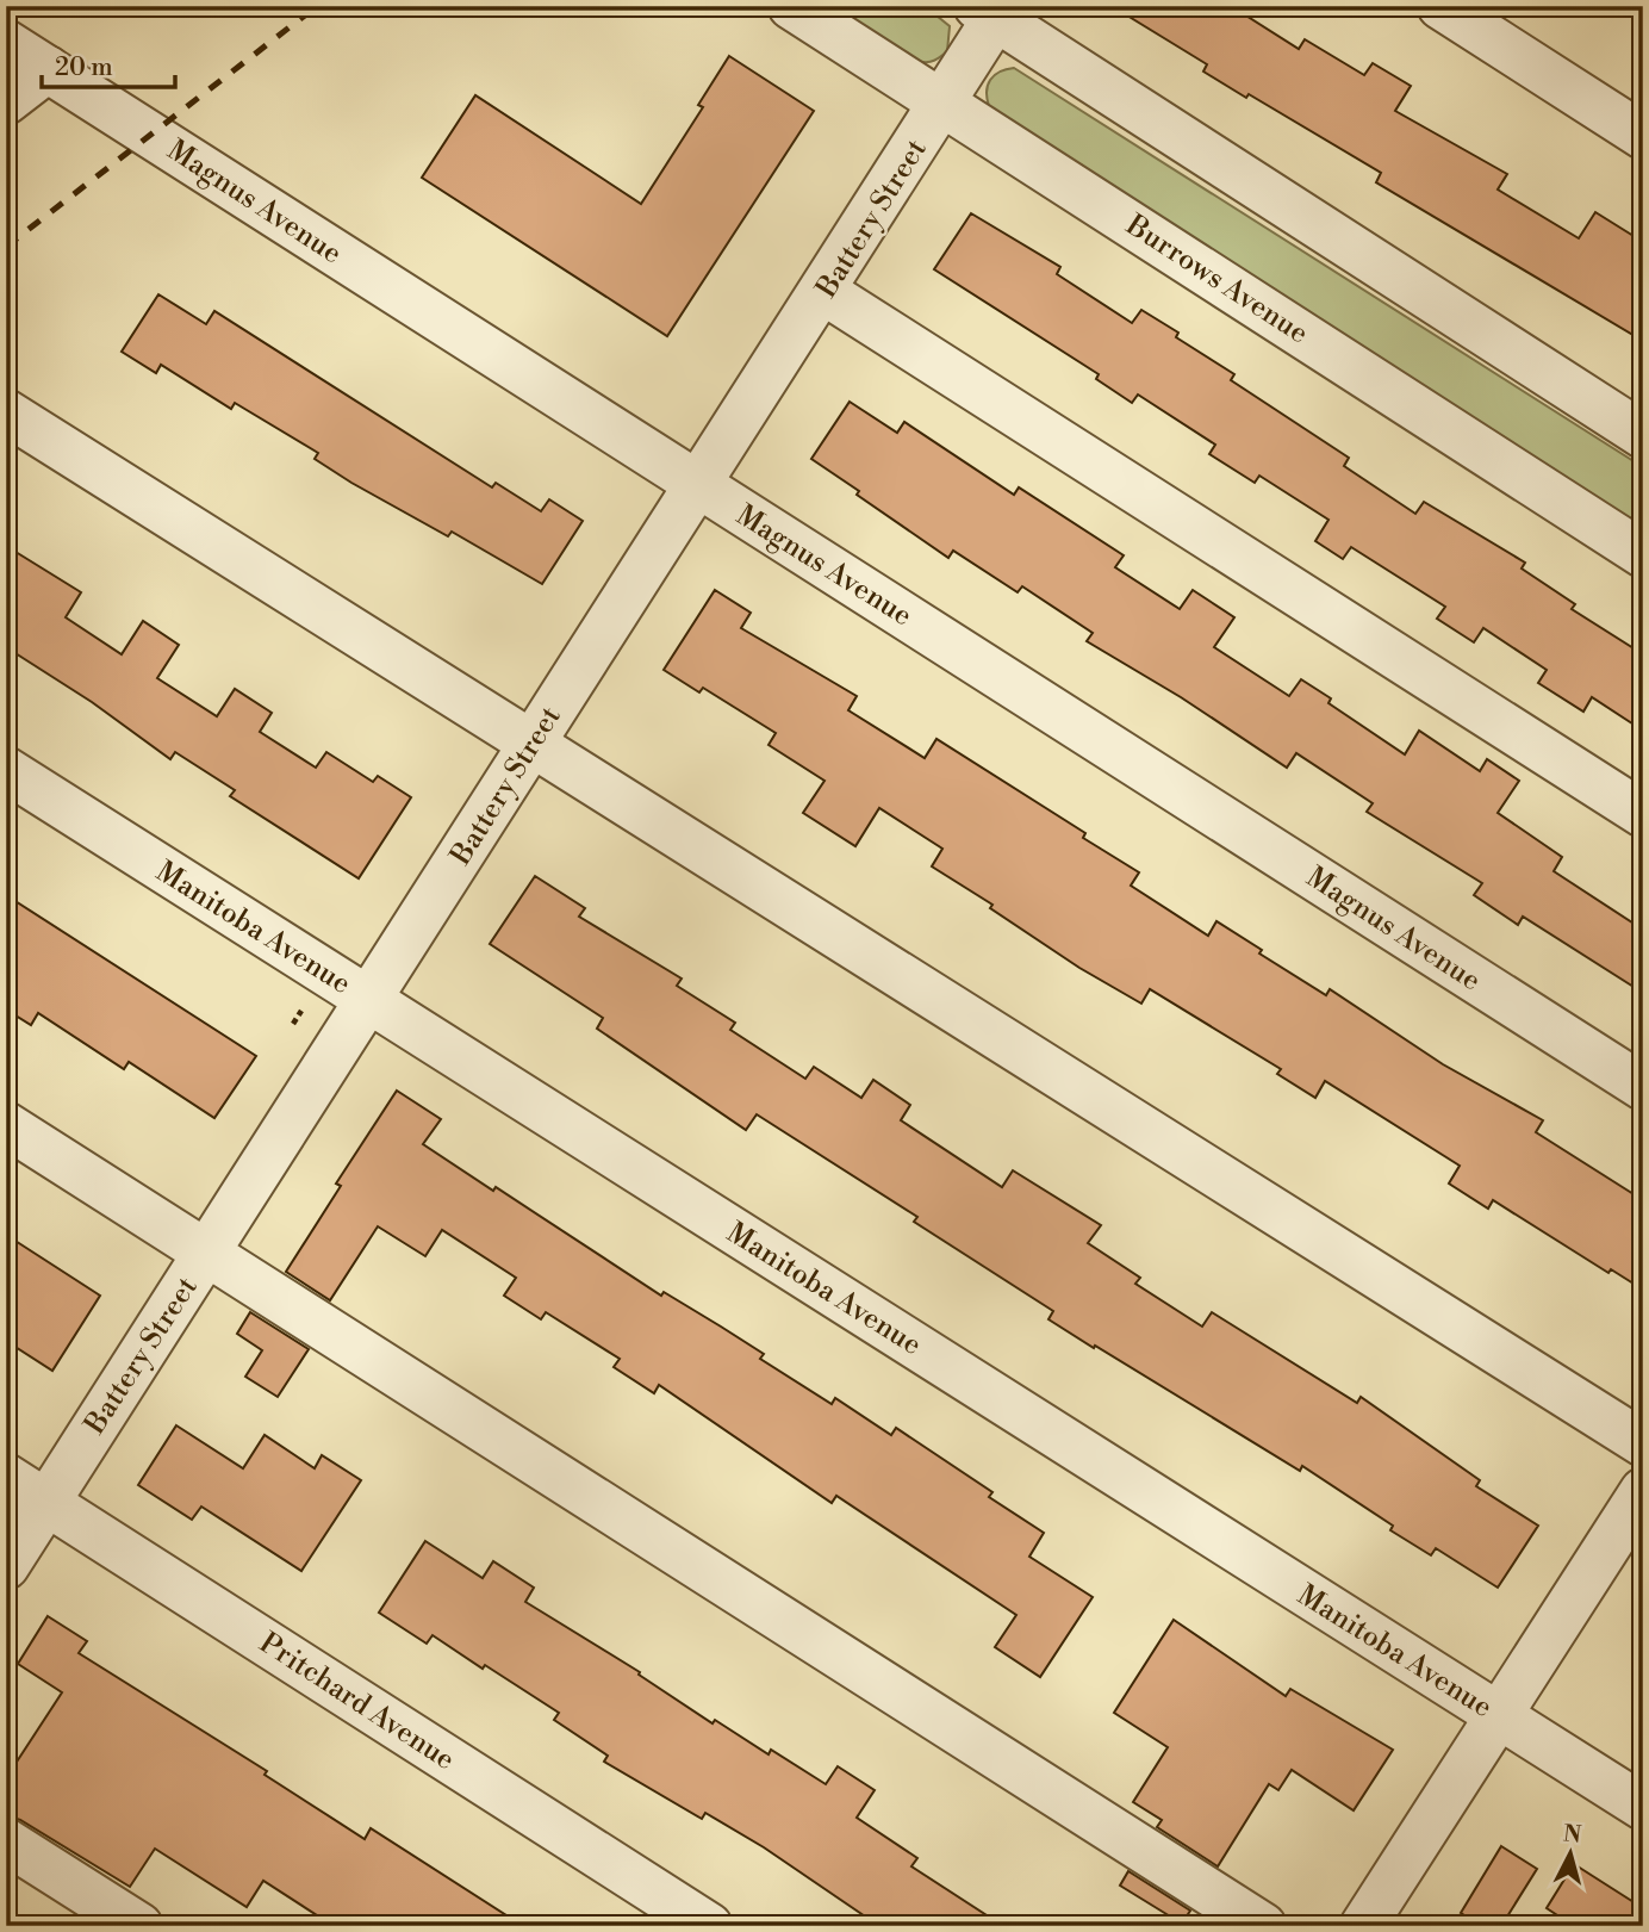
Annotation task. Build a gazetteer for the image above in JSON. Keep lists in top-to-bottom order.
{
  "streets": {
    "street": [
      "Magnus Avenue",
      "Battery Street",
      "Burrows Avenue",
      "Manitoba Avenue",
      "Pritchard Avenue"
    ]
  },
  "crossings": [
    ["Magnus Avenue", "Battery Street"],
    ["Battery Street", "Burrows Avenue"],
    ["Battery Street", "Manitoba Avenue"],
    ["Battery Street", "Pritchard Avenue"]
  ],
  "scale_bar": "20 m",
  "north": "top"
}
